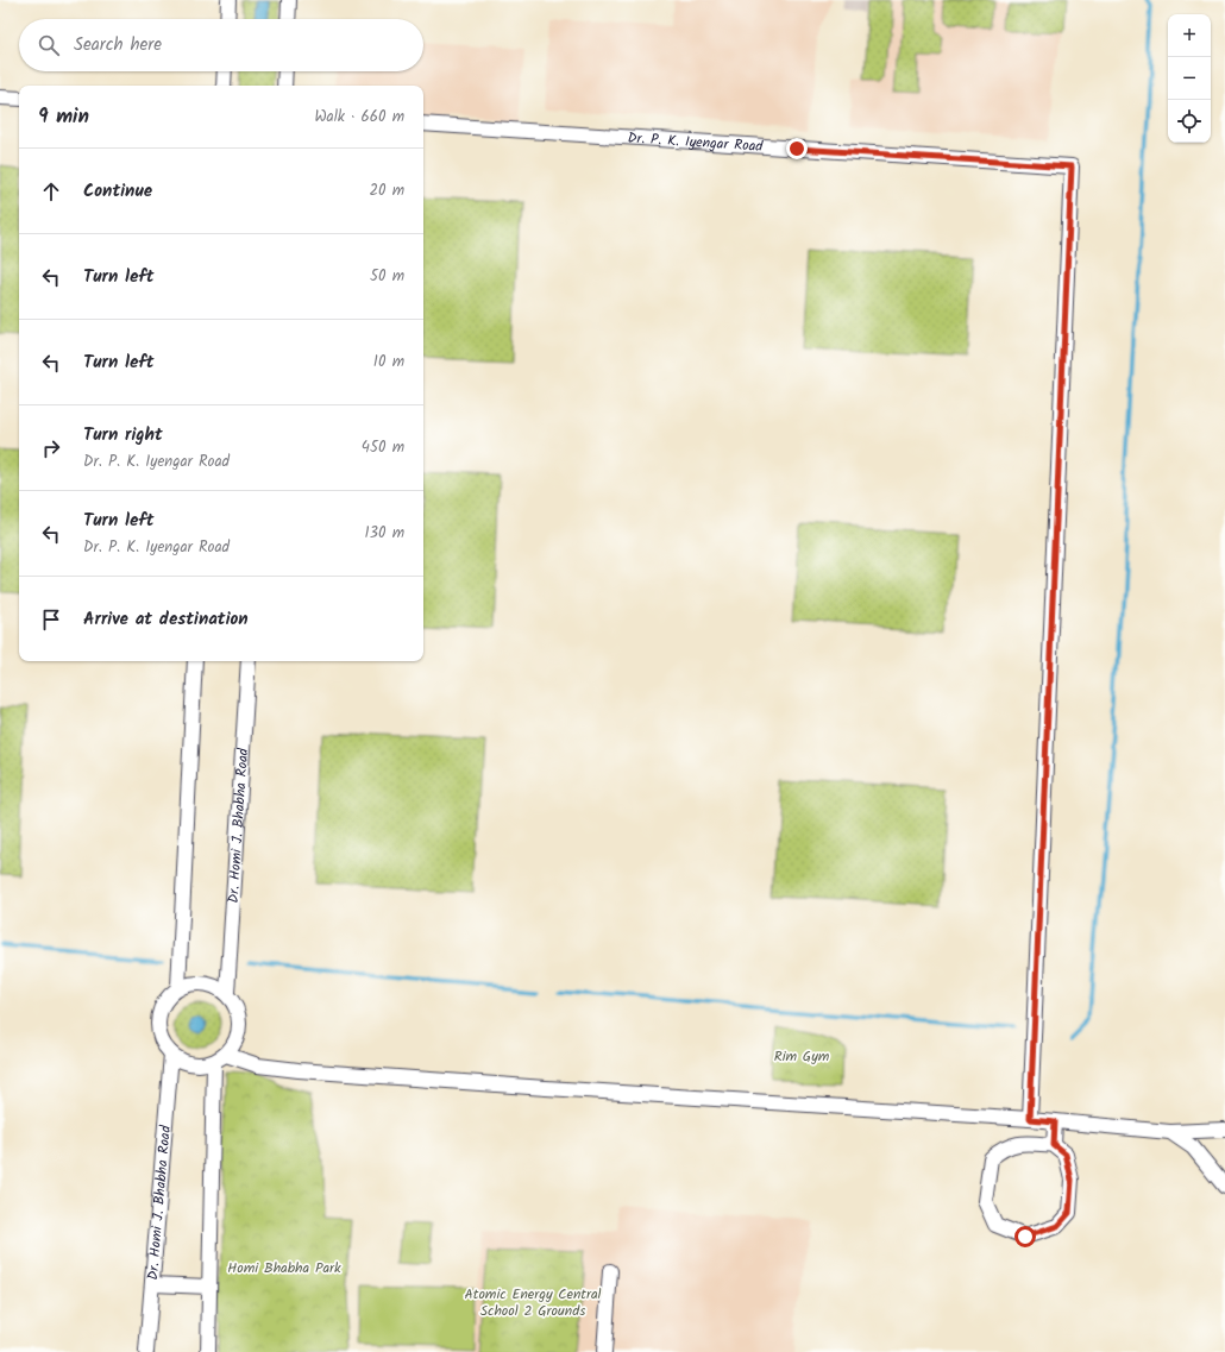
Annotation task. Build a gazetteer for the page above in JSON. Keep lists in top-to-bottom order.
{
  "streets": {
    "street": ["Dr. P. K. Iyengar Road", "Dr. Homi J. Bhabha Road"]
  },
  "parks": ["Rim Gym", "Homi Bhabha Park", "Atomic Energy Central School 2 Grounds"],
  "page": {
    "map_buttons": ["+", "−"],
    "search": "Search here",
    "heading": ["9 min", "Walk · 660 m"],
    "list": [
      ["Continue", "20 m"],
      ["Turn left", "50 m"],
      ["Turn left", "10 m"],
      ["Turn right", "Dr. P. K. Iyengar Road", "450 m"],
      ["Turn left", "Dr. P. K. Iyengar Road", "130 m"],
      "Arrive at destination"
    ]
  }
}
